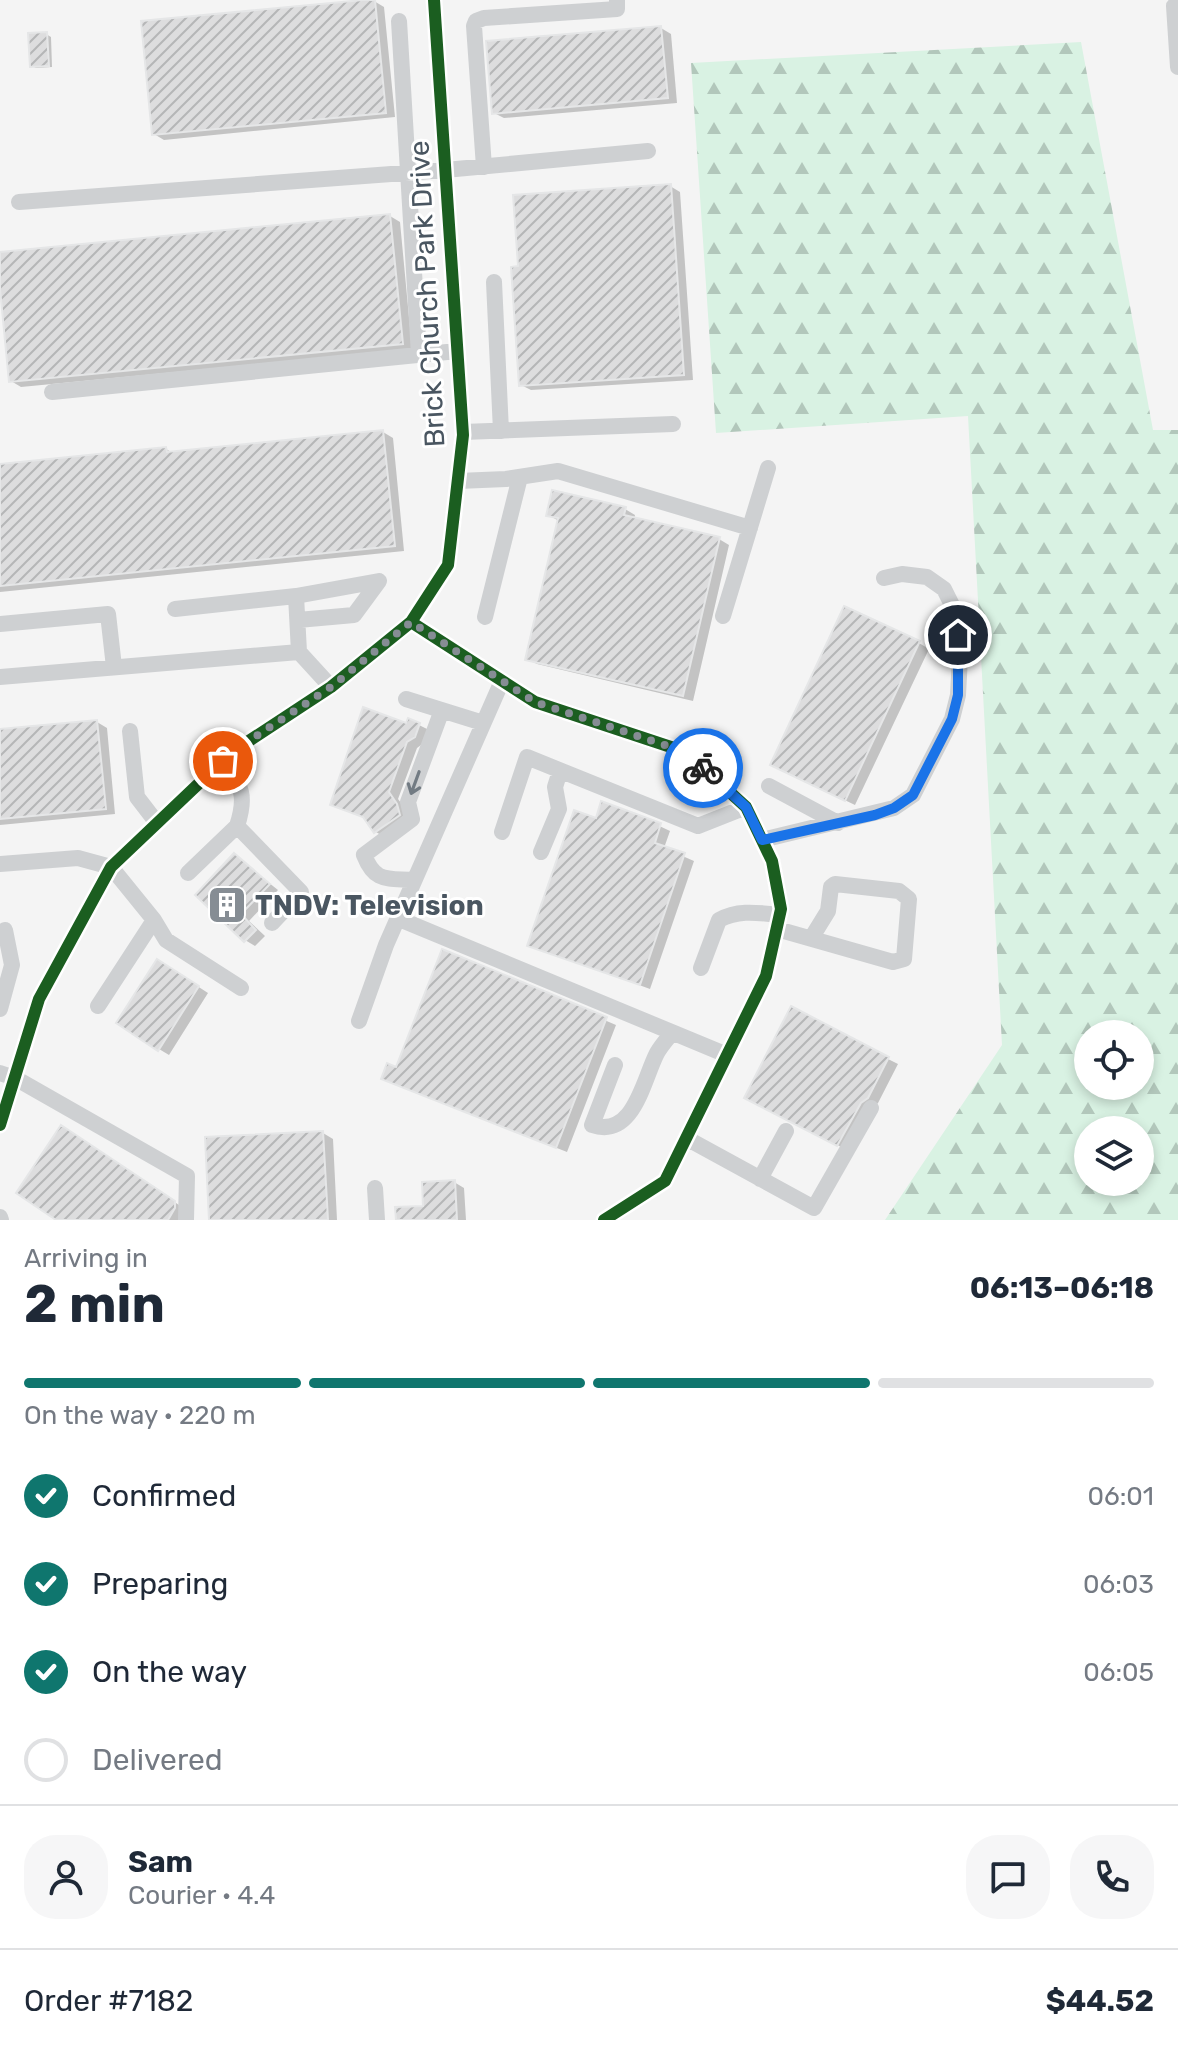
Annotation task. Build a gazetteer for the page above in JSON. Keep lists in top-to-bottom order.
{
  "streets": {
    "street": ["Brick Church Park Drive"]
  },
  "places": {
    "building": ["TNDV: Television"]
  },
  "page": {
    "heading": ["2 min", "Arriving in", "06:13–06:18"],
    "panel": [
      "Sam",
      "Courier · 4.4",
      "Order #7182",
      "$44.52"
    ],
    "bar": "On the way · 220 m",
    "list": [
      ["Confirmed", "06:01"],
      ["Preparing", "06:03"],
      ["On the way", "06:05"],
      "Delivered"
    ]
  }
}
